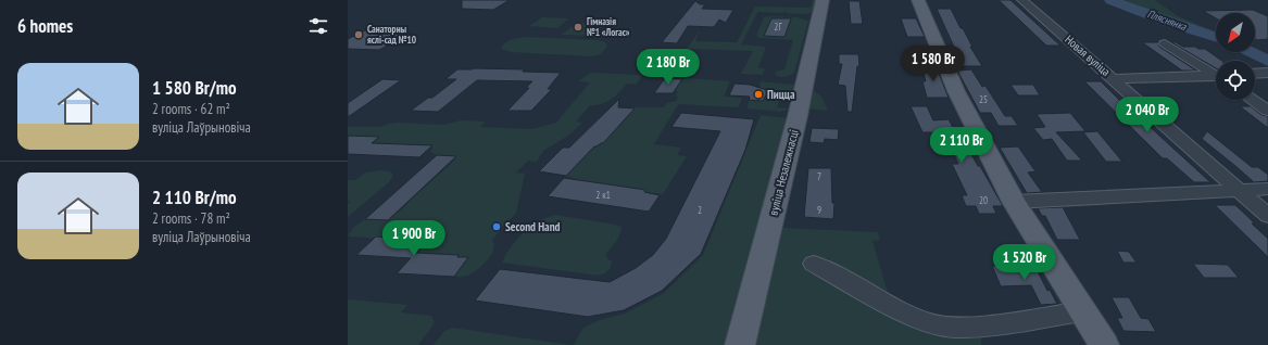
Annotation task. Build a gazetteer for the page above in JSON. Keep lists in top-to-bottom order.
{
  "streets": {
    "main road": ["вуліца Незалежнасці"],
    "street": ["Новая вуліца"]
  },
  "water": ["Пляснянка"],
  "places": [
    "Гімназія №1 «Логас»",
    "Санаторны яслі-сад №10",
    "Пицца",
    "Second Hand"
  ],
  "house_numbers": [
    "2Г",
    "25",
    "7",
    "2 к1",
    "20",
    "2",
    "9"
  ],
  "north": "bottom left",
  "page": {
    "heading": "6 homes",
    "price": [
      "1 580 Br",
      "2 180 Br",
      "2 040 Br",
      "2 110 Br",
      "1 900 Br",
      "1 520 Br"
    ],
    "list": [
      {
        "name": "1 580 Br/mo",
        "note": "2 rooms · 62 m² · вуліца Лаўрыновіча"
      },
      {
        "name": "2 110 Br/mo",
        "note": "2 rooms · 78 m² · вуліца Лаўрыновіча"
      }
    ]
  }
}
